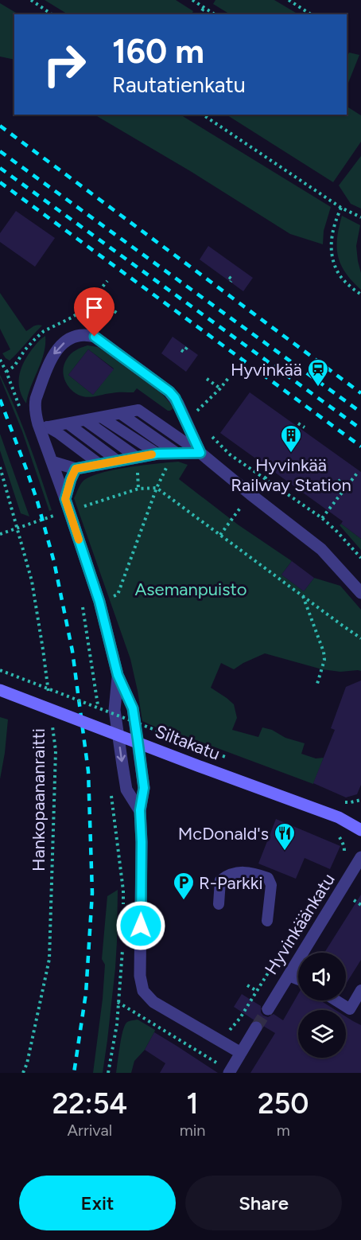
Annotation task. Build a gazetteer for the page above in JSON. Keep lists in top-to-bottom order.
{
  "streets": {
    "street": ["Siltakatu", "Hyvinkäänkatu"],
    "path": ["Hankopaananraitti"]
  },
  "parks": ["Asemanpuisto"],
  "places": {
    "station": ["Hyvinkää"],
    "building": ["Hyvinkää Railway Station"],
    "restaurant": ["McDonald's"],
    "parking": ["R-Parkki"]
  },
  "page": {
    "turn": ["160 m", "Rautatienkatu"],
    "eta": [
      "22:54",
      "Arrival",
      "1",
      "min",
      "250",
      "m"
    ],
    "buttons": ["Exit", "Share"]
  }
}
